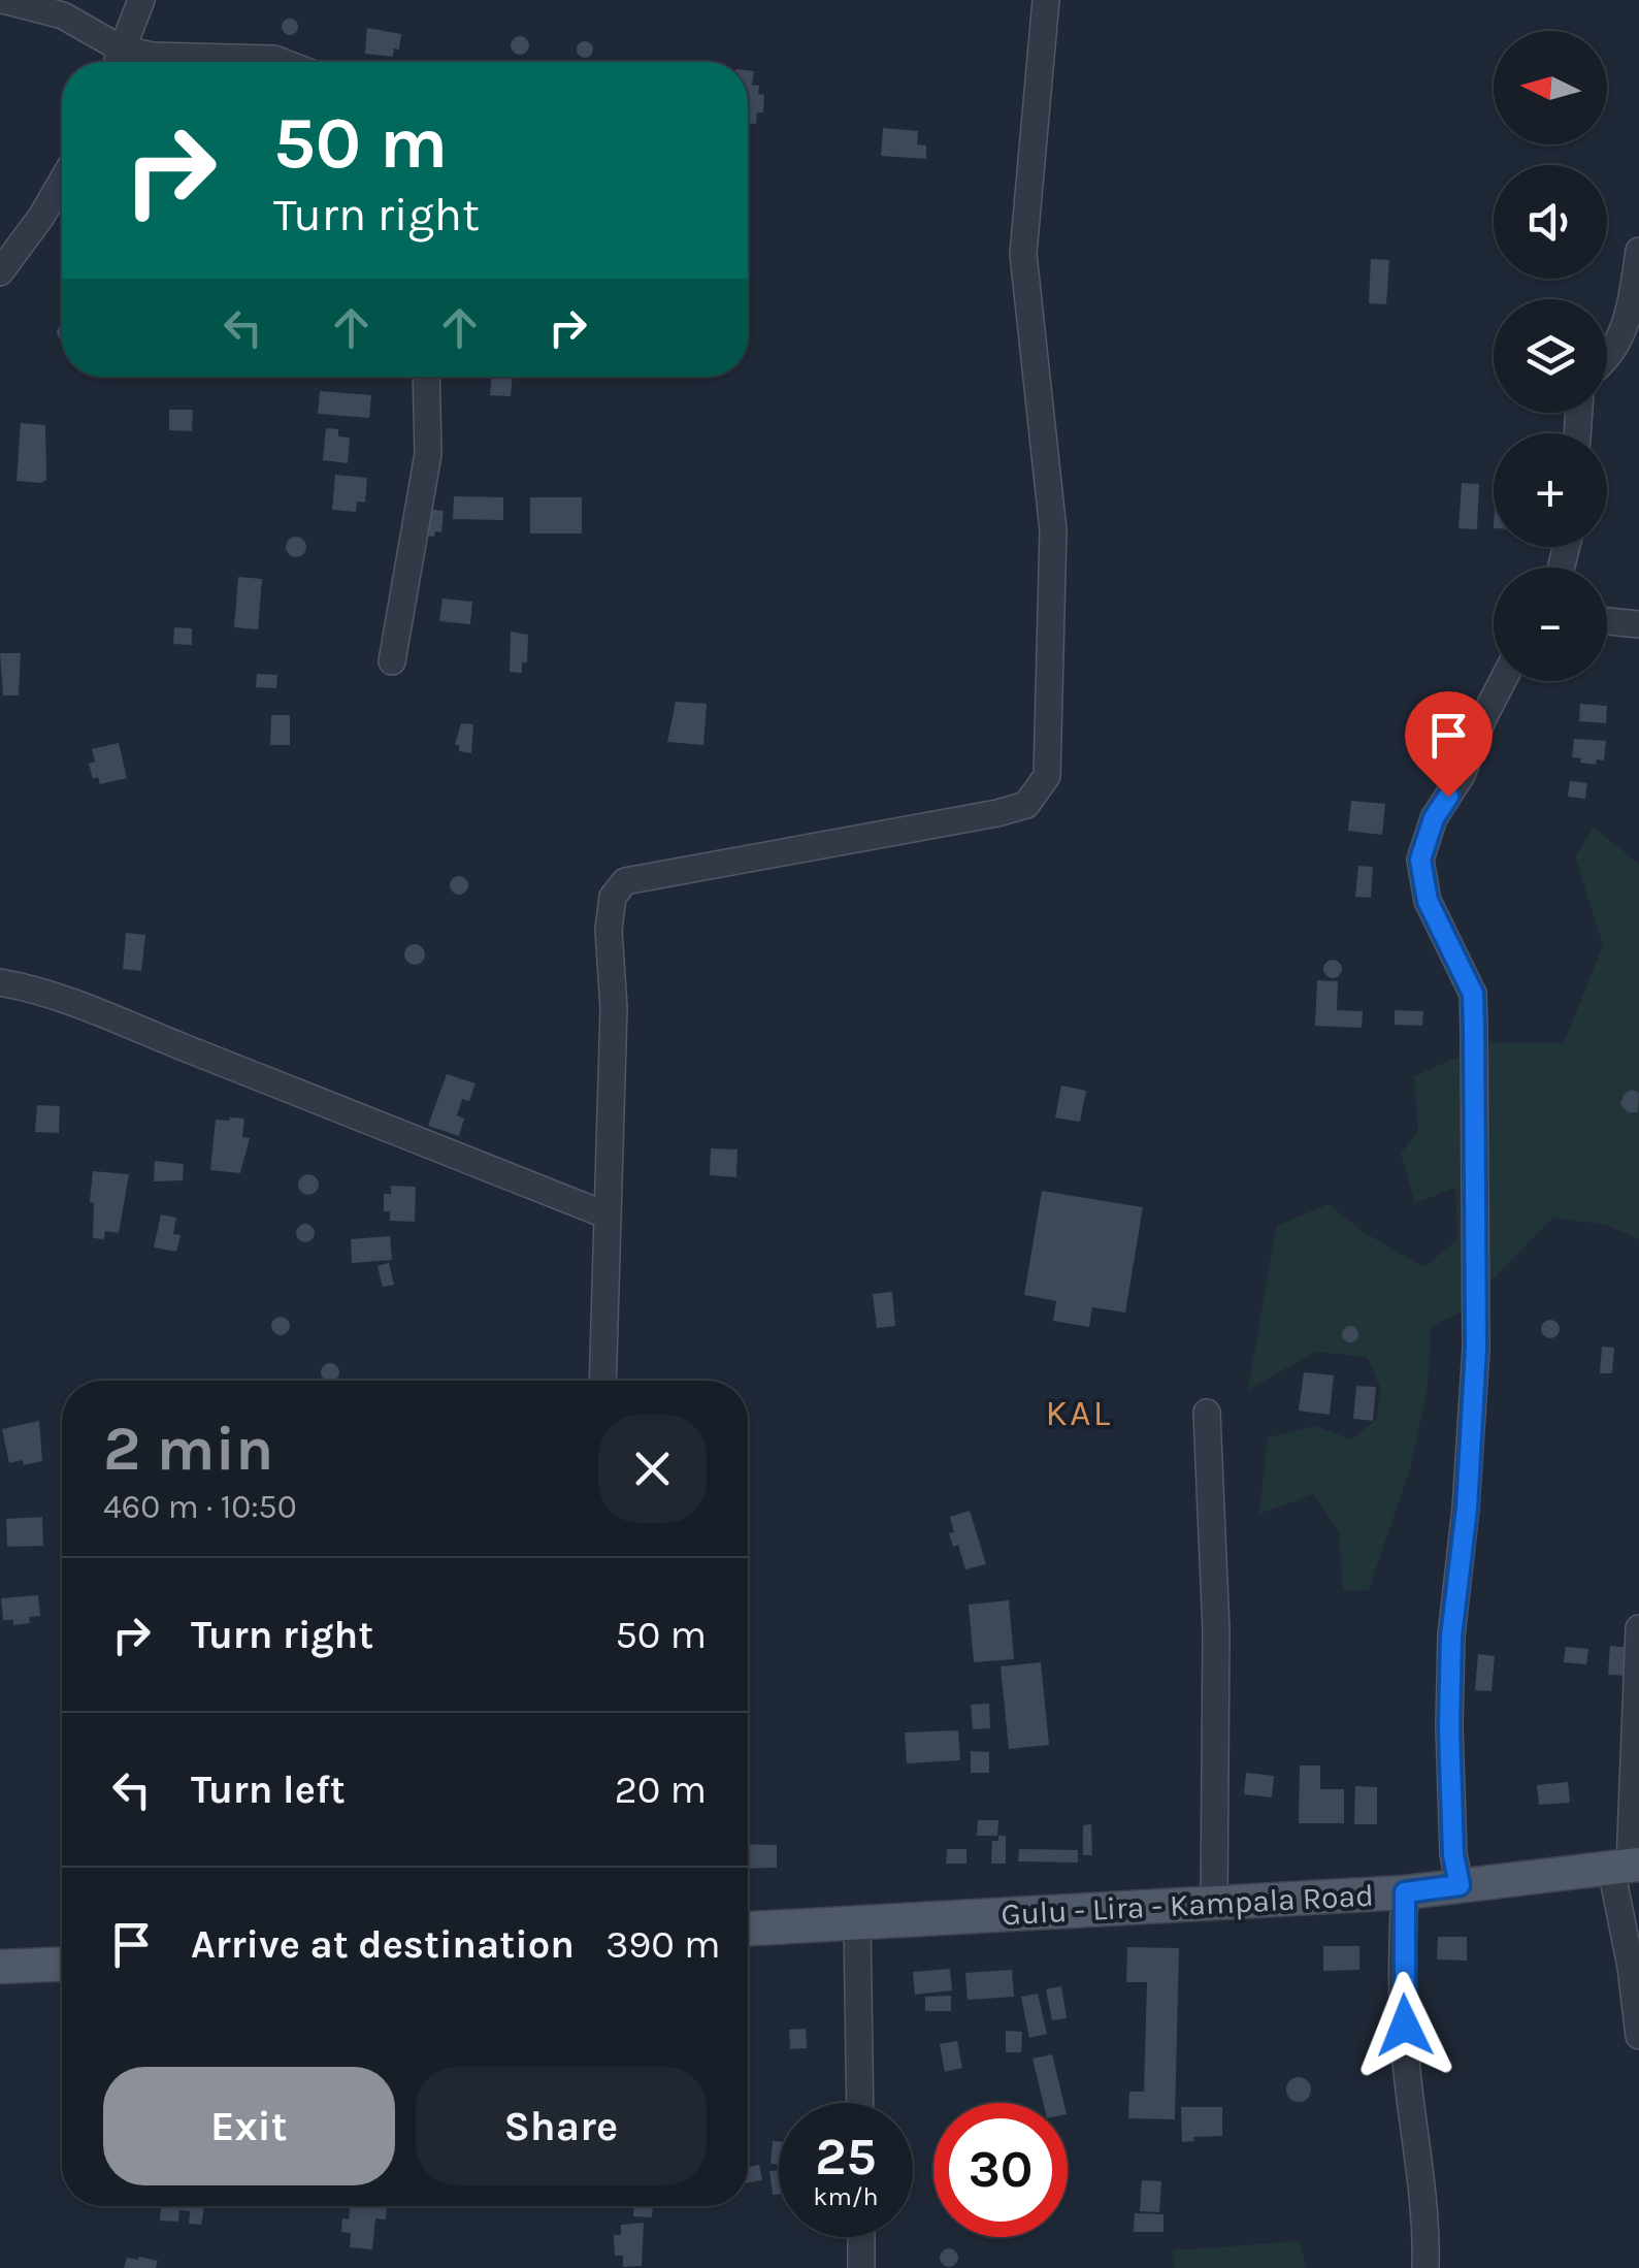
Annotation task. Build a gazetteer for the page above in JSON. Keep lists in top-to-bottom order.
{
  "streets": {
    "main road": ["Gulu - Lira - Kampala Road"]
  },
  "districts": ["KAL"],
  "north": "left",
  "page": {
    "map_buttons": ["+", "−"],
    "turn": ["50 m", "Turn right"],
    "heading": ["2 min", "460 m · 10:50"],
    "list": [
      {
        "name": "Turn right",
        "value": "50 m"
      },
      {
        "name": "Turn left",
        "value": "20 m"
      },
      {
        "name": "Arrive at destination",
        "value": "390 m"
      }
    ],
    "buttons": ["Exit", "Share"],
    "speed": "25 km/h",
    "limit": "30"
  }
}
